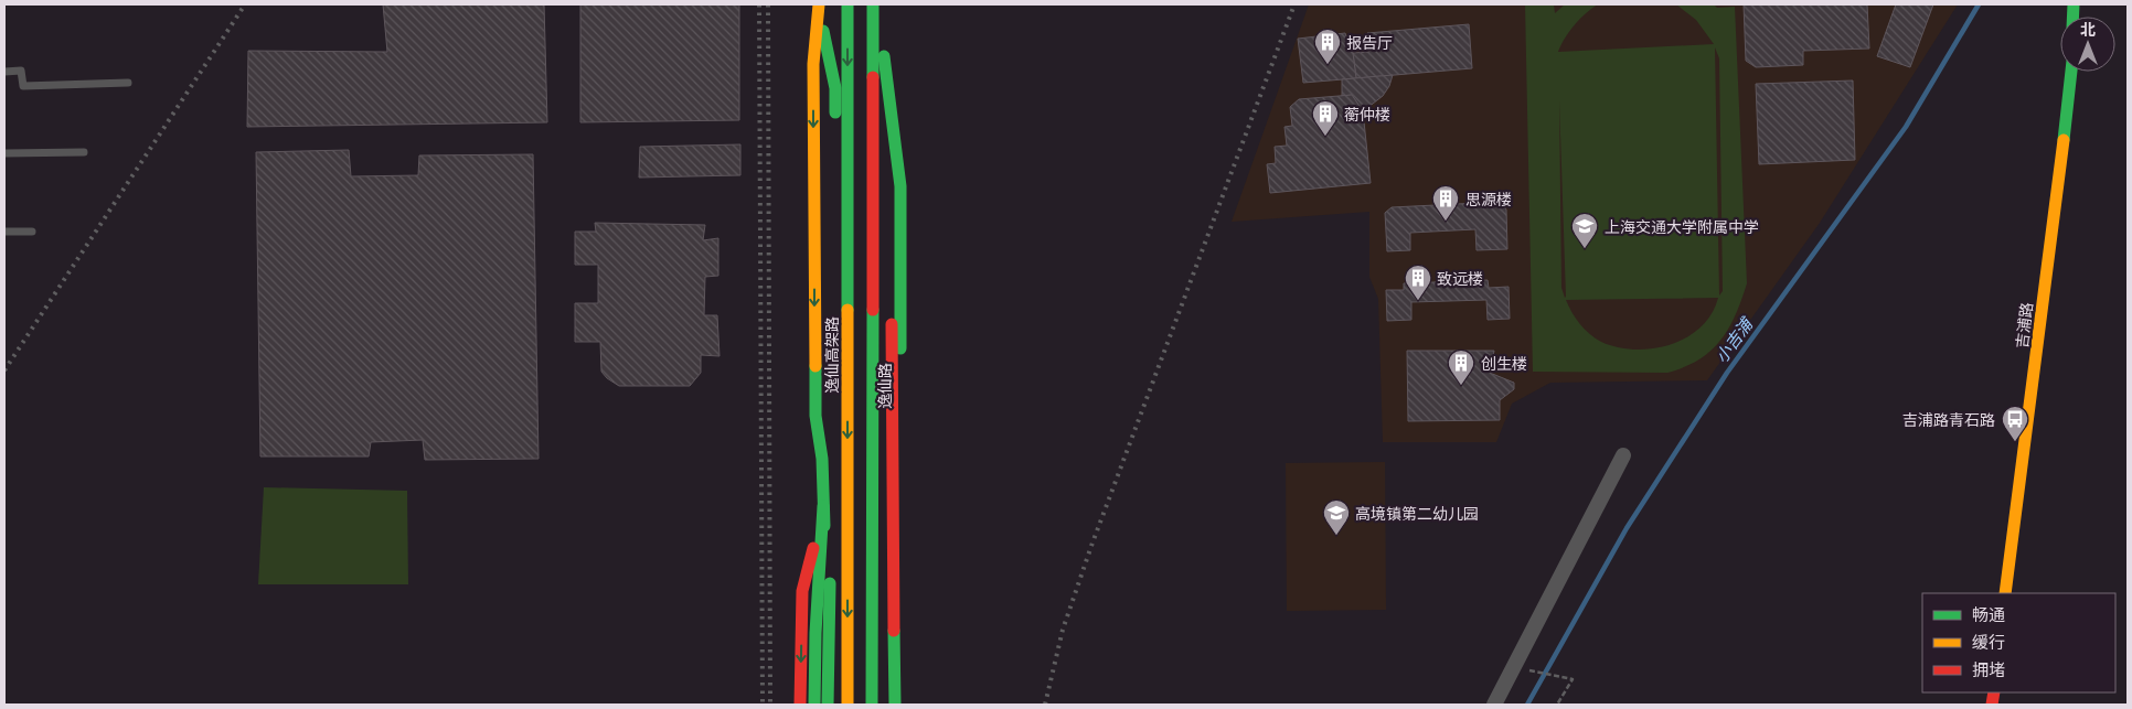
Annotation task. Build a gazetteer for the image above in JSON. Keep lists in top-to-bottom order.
{
  "streets": {
    "main road": ["吉浦路", "逸仙高架路", "逸仙路"]
  },
  "water": ["小吉浦"],
  "places": {
    "building": [
      "报告厅",
      "蘅仲楼",
      "思源楼",
      "致远楼",
      "创生楼"
    ],
    "school or university": ["上海交通大学附属中学", "高境镇第二幼儿园"],
    "bus stop": ["吉浦路青石路"]
  },
  "legend": ["畅通", "缓行", "拥堵"],
  "north": "top"
}
